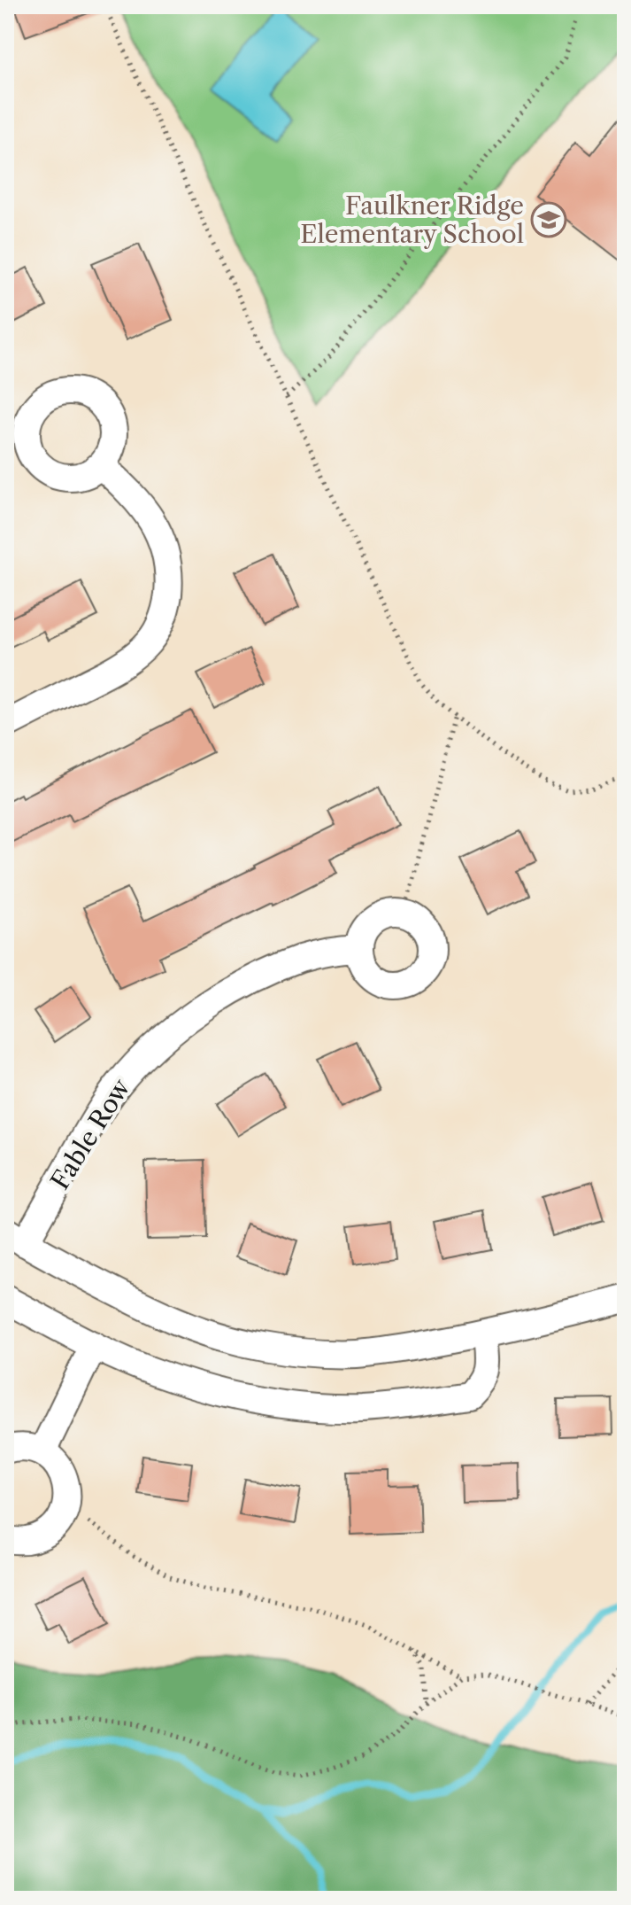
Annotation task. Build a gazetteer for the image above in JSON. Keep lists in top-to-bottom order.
{
  "streets": {
    "street": ["Fable Row"]
  },
  "places": {
    "school or university": ["Faulkner Ridge Elementary School"]
  }
}
